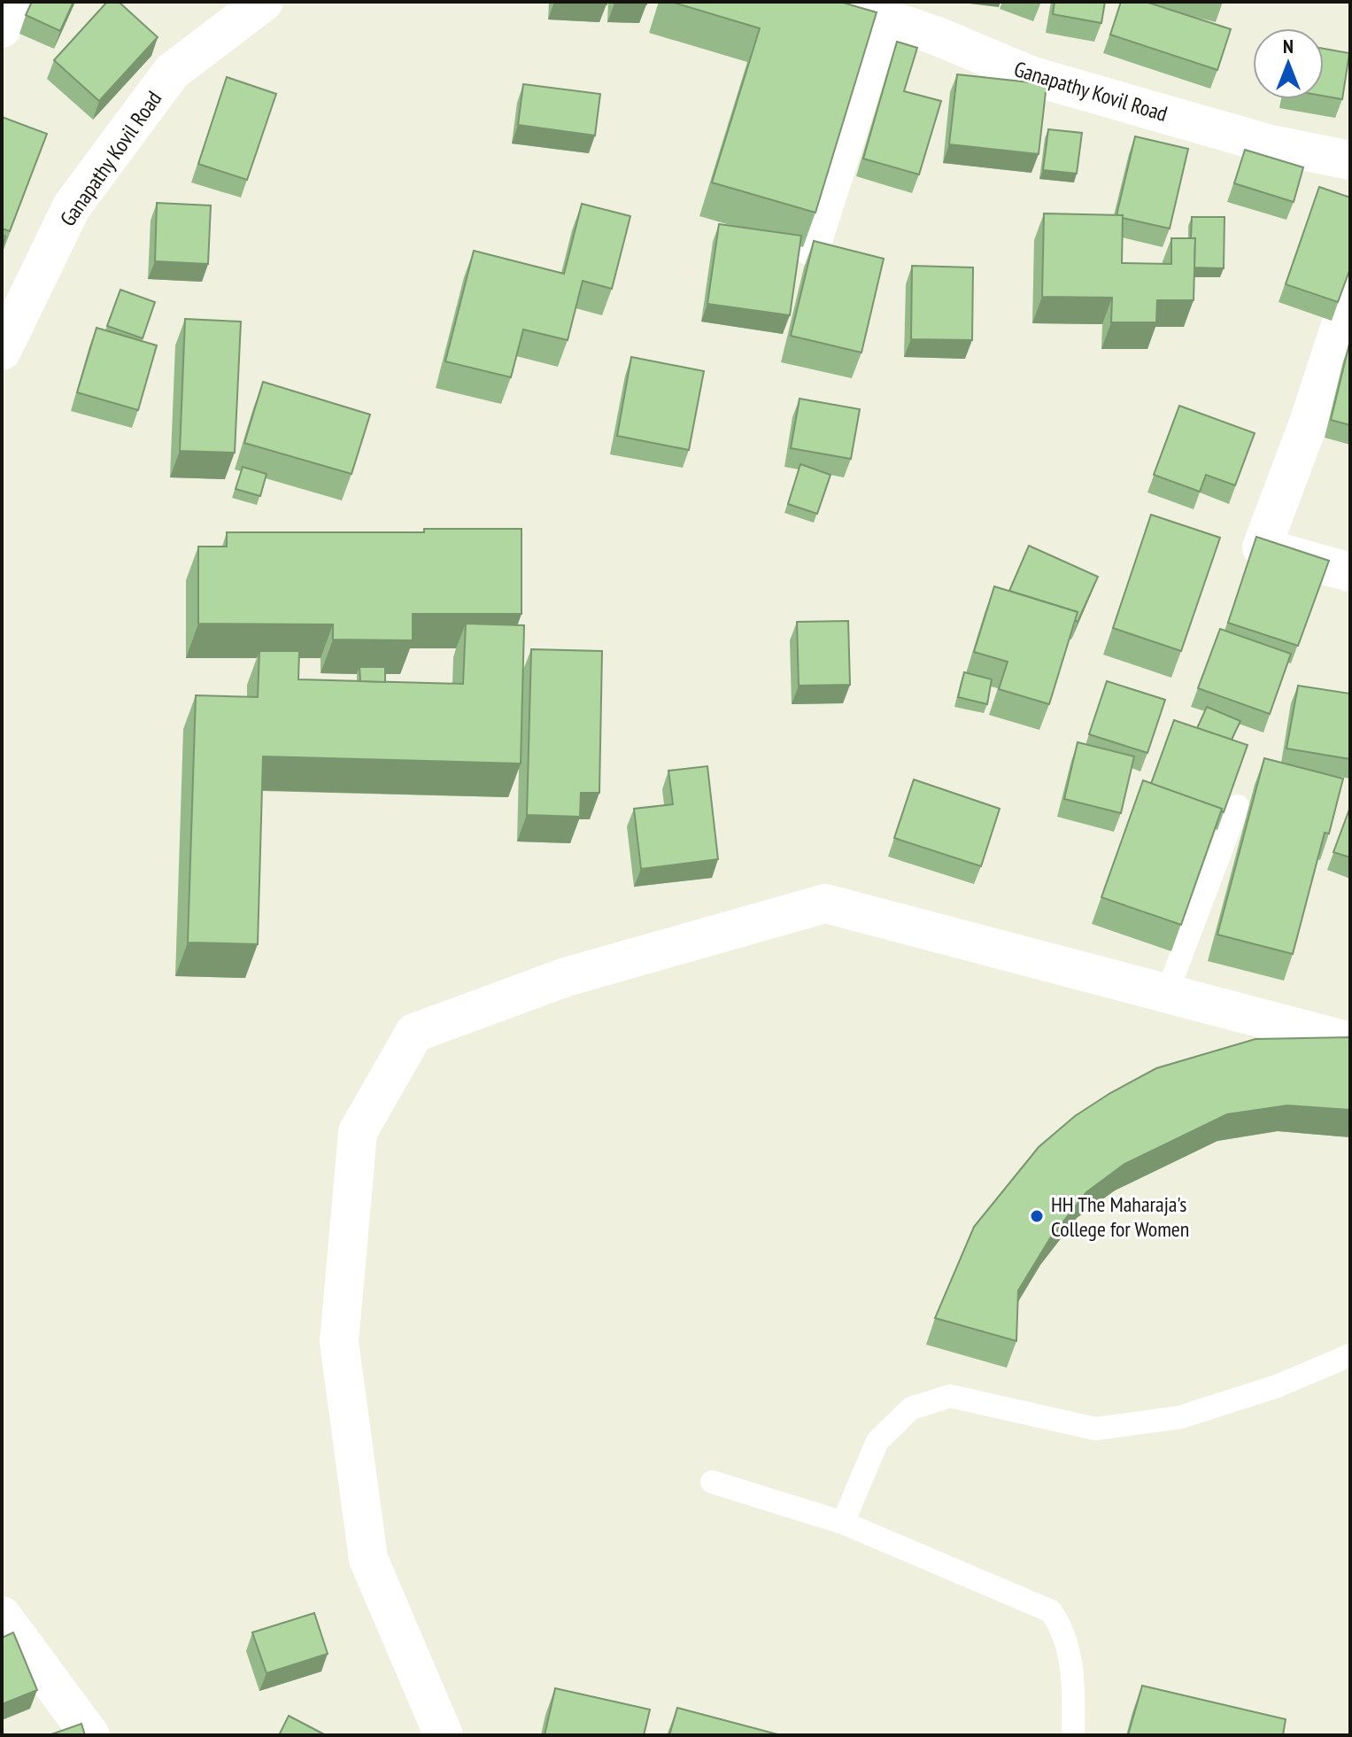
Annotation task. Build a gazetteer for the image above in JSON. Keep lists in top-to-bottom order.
{
  "streets": {
    "street": ["Ganapathy Kovil Road"]
  },
  "places": ["HH The Maharaja's College for Women"],
  "north": "top"
}
